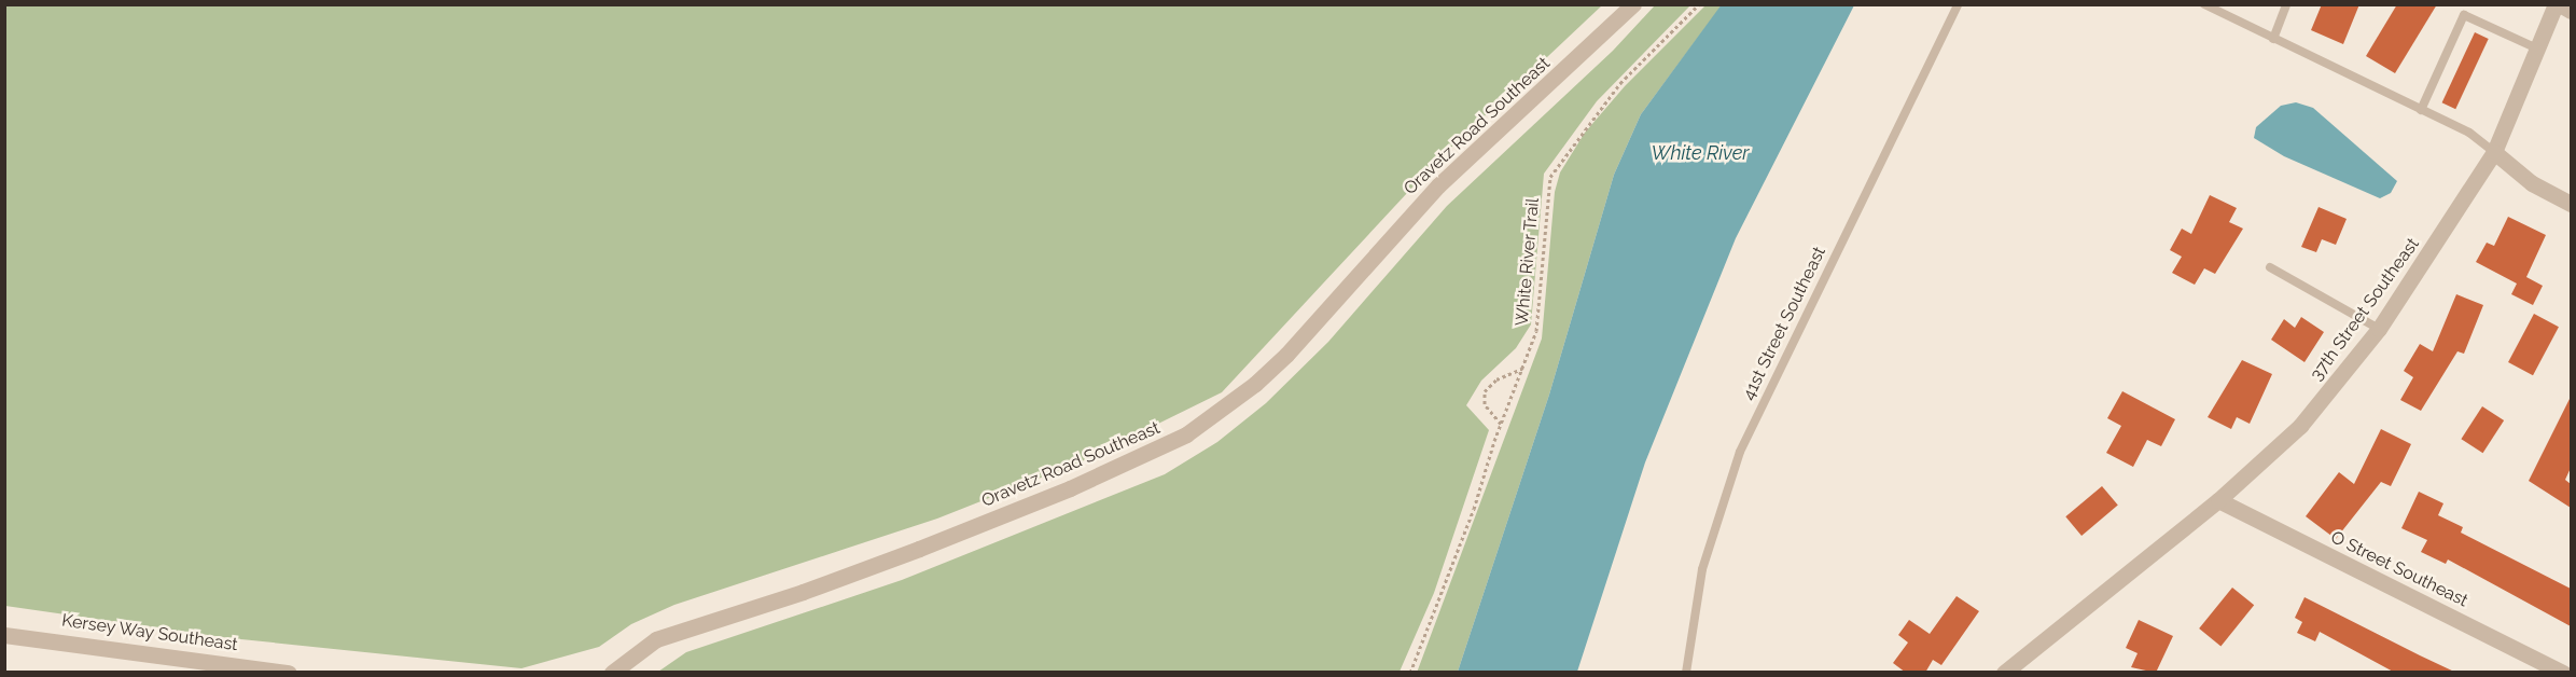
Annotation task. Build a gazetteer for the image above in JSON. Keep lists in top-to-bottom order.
{
  "streets": {
    "street": [
      "Oravetz Road Southeast",
      "37th Street Southeast",
      "O Street Southeast",
      "Kersey Way Southeast"
    ],
    "lane": ["41st Street Southeast"],
    "path": ["White River Trail"]
  },
  "crossings": [
    ["37th Street Southeast", "O Street Southeast"]
  ],
  "water": ["White River"]
}
